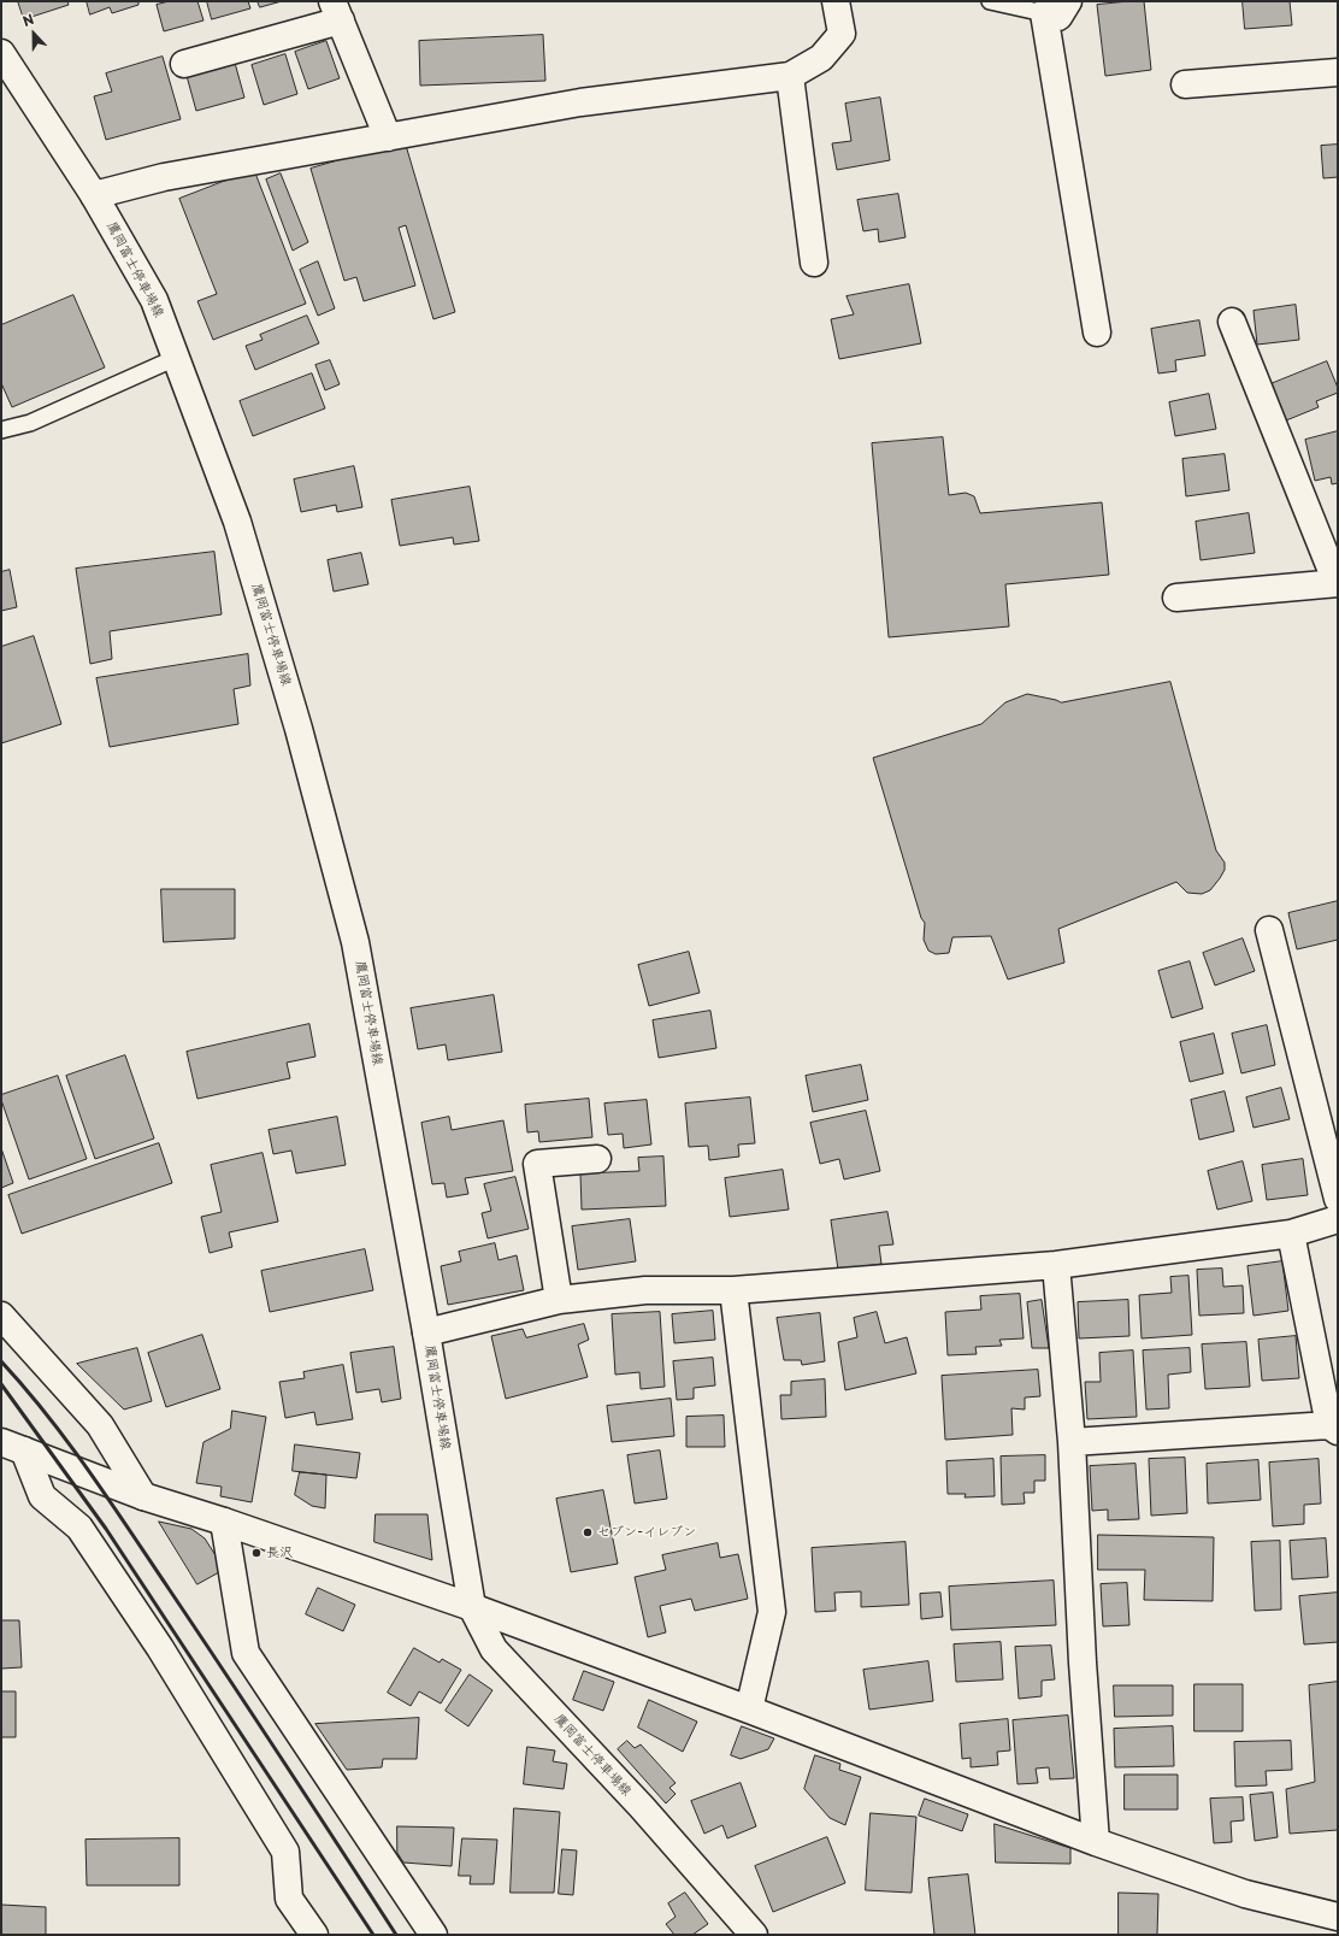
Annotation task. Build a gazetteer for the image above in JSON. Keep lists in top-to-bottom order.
{
  "streets": {
    "street": ["鷹岡富士停車場線"]
  },
  "places": ["セブン-イレブン", "長沢"],
  "north": "top"
}
